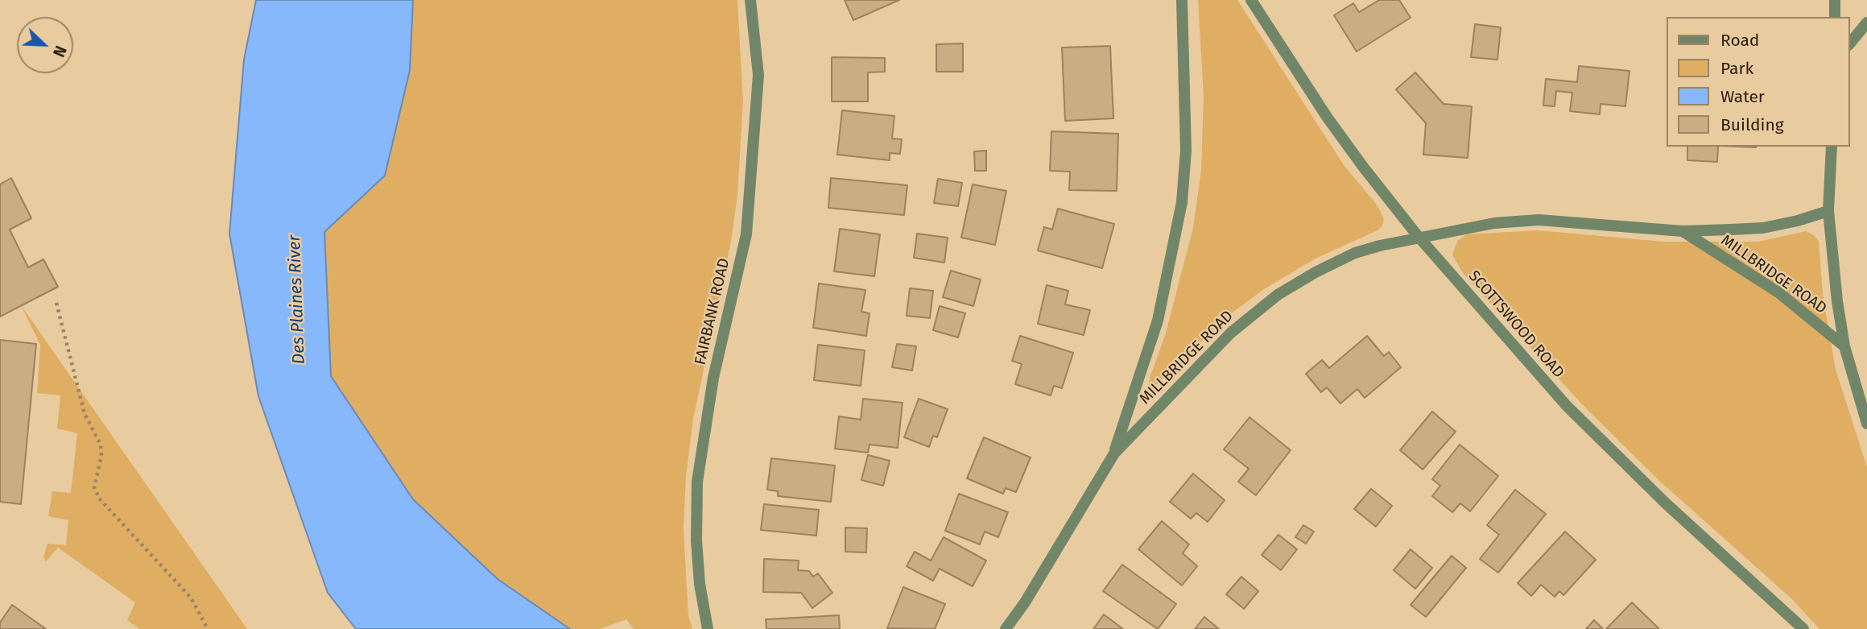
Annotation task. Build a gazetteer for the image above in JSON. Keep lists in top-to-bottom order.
{
  "streets": {
    "street": ["MILLBRIDGE ROAD", "FAIRBANK ROAD", "SCOTTSWOOD ROAD"]
  },
  "crossings": [
    ["MILLBRIDGE ROAD", "SCOTTSWOOD ROAD"]
  ],
  "water": ["Des Plaines River"],
  "legend": [
    "Road",
    "Park",
    "Water",
    "Building"
  ],
  "north": "bottom right"
}
